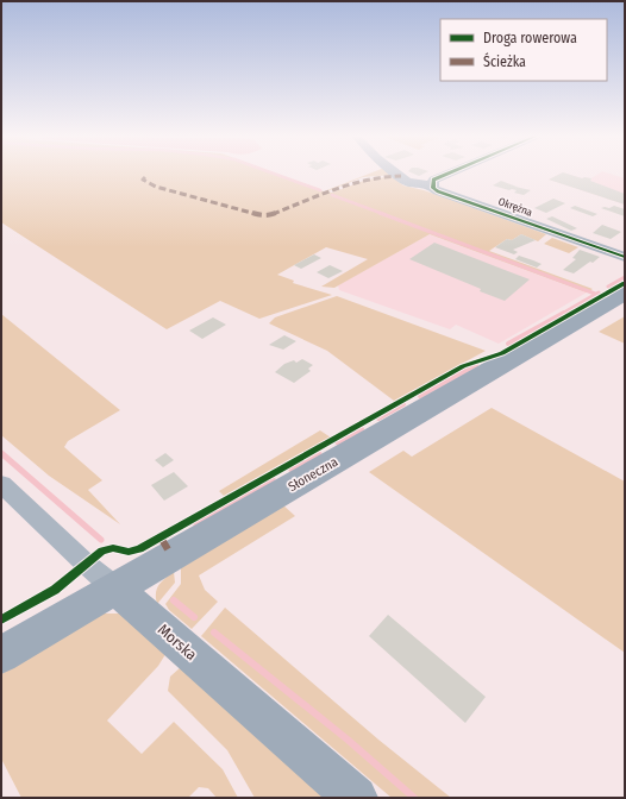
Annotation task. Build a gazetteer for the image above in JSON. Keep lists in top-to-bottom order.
{
  "streets": {
    "main road": ["Słoneczna", "Morska"],
    "street": ["Okrężna"]
  },
  "crossings": [
    ["Słoneczna", "Morska"]
  ],
  "legend": ["Droga rowerowa", "Ścieżka"]
}
